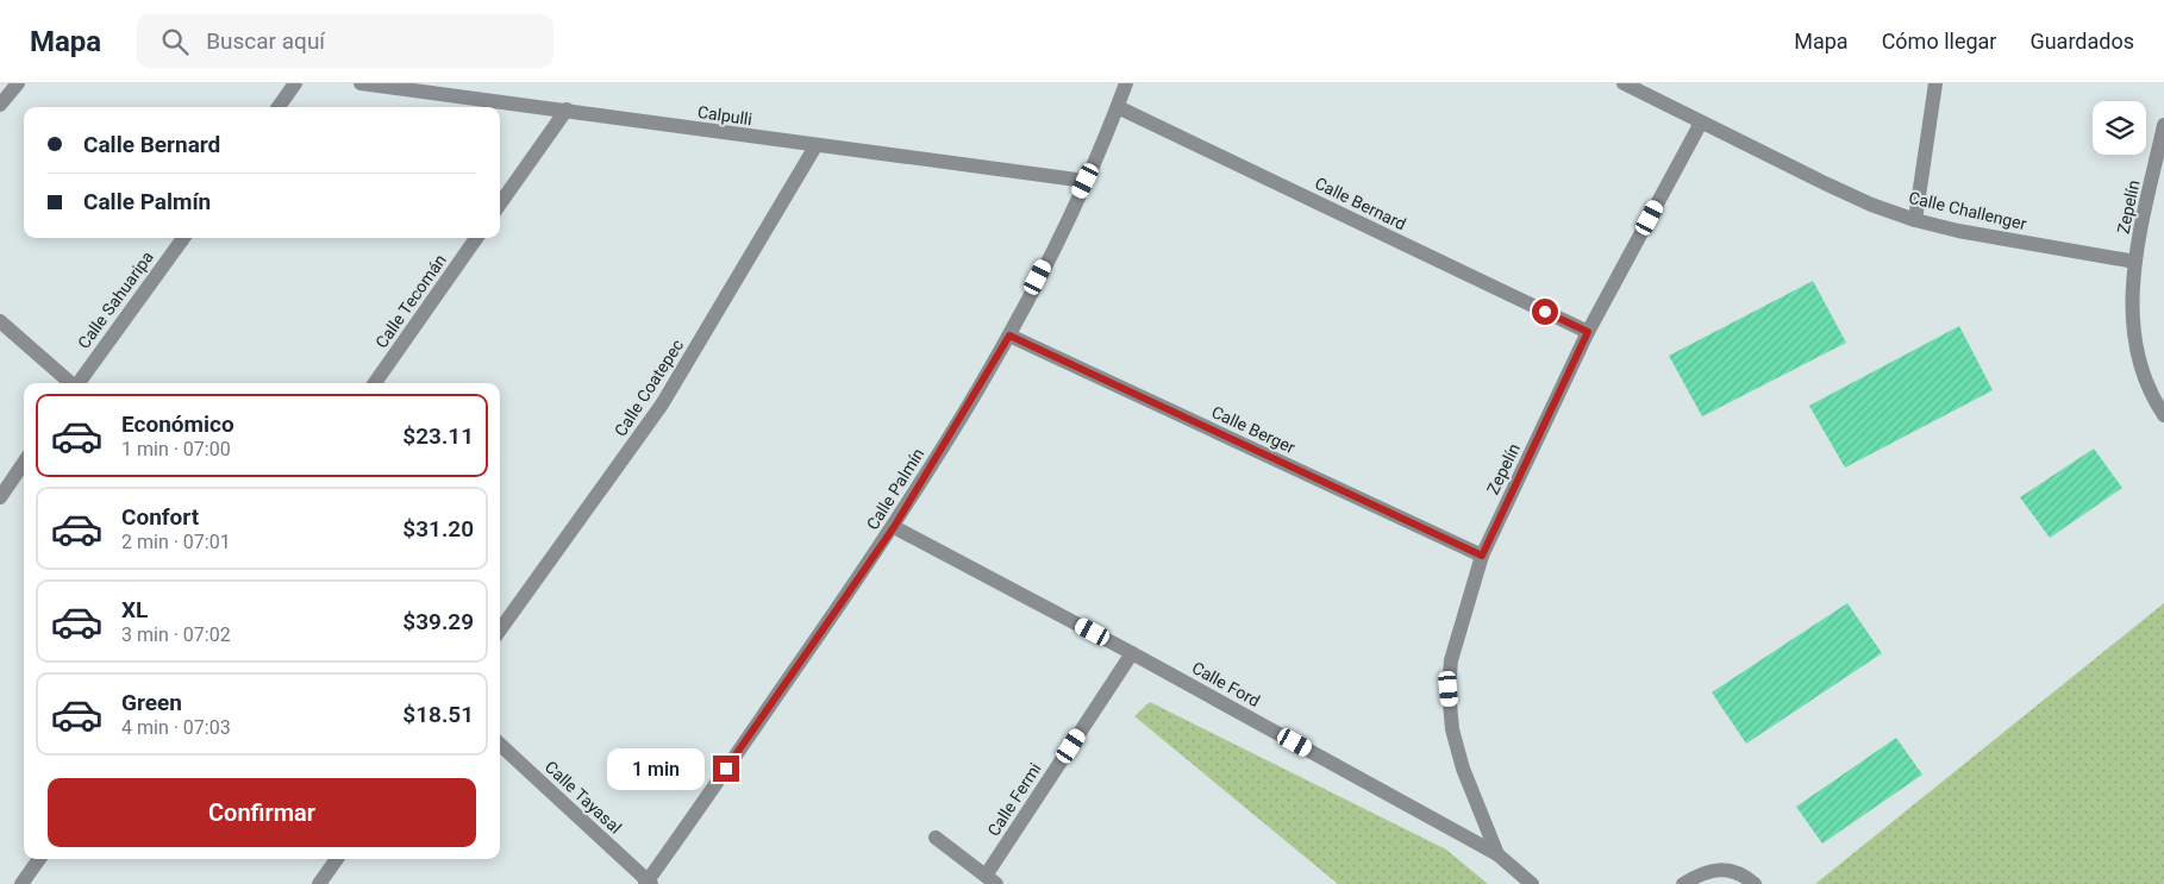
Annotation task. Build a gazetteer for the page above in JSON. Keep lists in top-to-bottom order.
{
  "streets": {
    "street": [
      "Calpulli",
      "Calle Bernard",
      "Zepelín",
      "Calle Challenger",
      "Calle Sahuaripa",
      "Calle Tecomán",
      "Calle Coatepec",
      "Calle Berger",
      "Calle Palmín",
      "Calle Ford",
      "Calle Tayasal",
      "Calle Fermi"
    ]
  },
  "crossings": [
    ["Calpulli", "Calle Coatepec"],
    ["Calpulli", "Calle Palmín"],
    ["Calle Bernard", "Zepelín"],
    ["Calle Bernard", "Calle Palmín"],
    ["Zepelín", "Calle Challenger"],
    ["Zepelín", "Calle Berger"],
    ["Zepelín", "Calle Ford"],
    ["Calle Berger", "Calle Palmín"],
    ["Calle Palmín", "Calle Ford"],
    ["Calle Palmín", "Calle Tayasal"],
    ["Calle Ford", "Calle Fermi"]
  ],
  "page": {
    "header": "Mapa",
    "search": "Buscar aquí",
    "nav": ["Mapa", "Cómo llegar", "Guardados"],
    "banner": ["Calle Bernard", "Calle Palmín"],
    "list": [
      {
        "name": "Económico",
        "note": "1 min · 07:00",
        "value": "$23.11"
      },
      {
        "name": "Confort",
        "note": "2 min · 07:01",
        "value": "$31.20"
      },
      {
        "name": "XL",
        "note": "3 min · 07:02",
        "value": "$39.29"
      },
      {
        "name": "Green",
        "note": "4 min · 07:03",
        "value": "$18.51"
      }
    ],
    "bubble": "1 min",
    "buttons": "Confirmar"
  }
}
